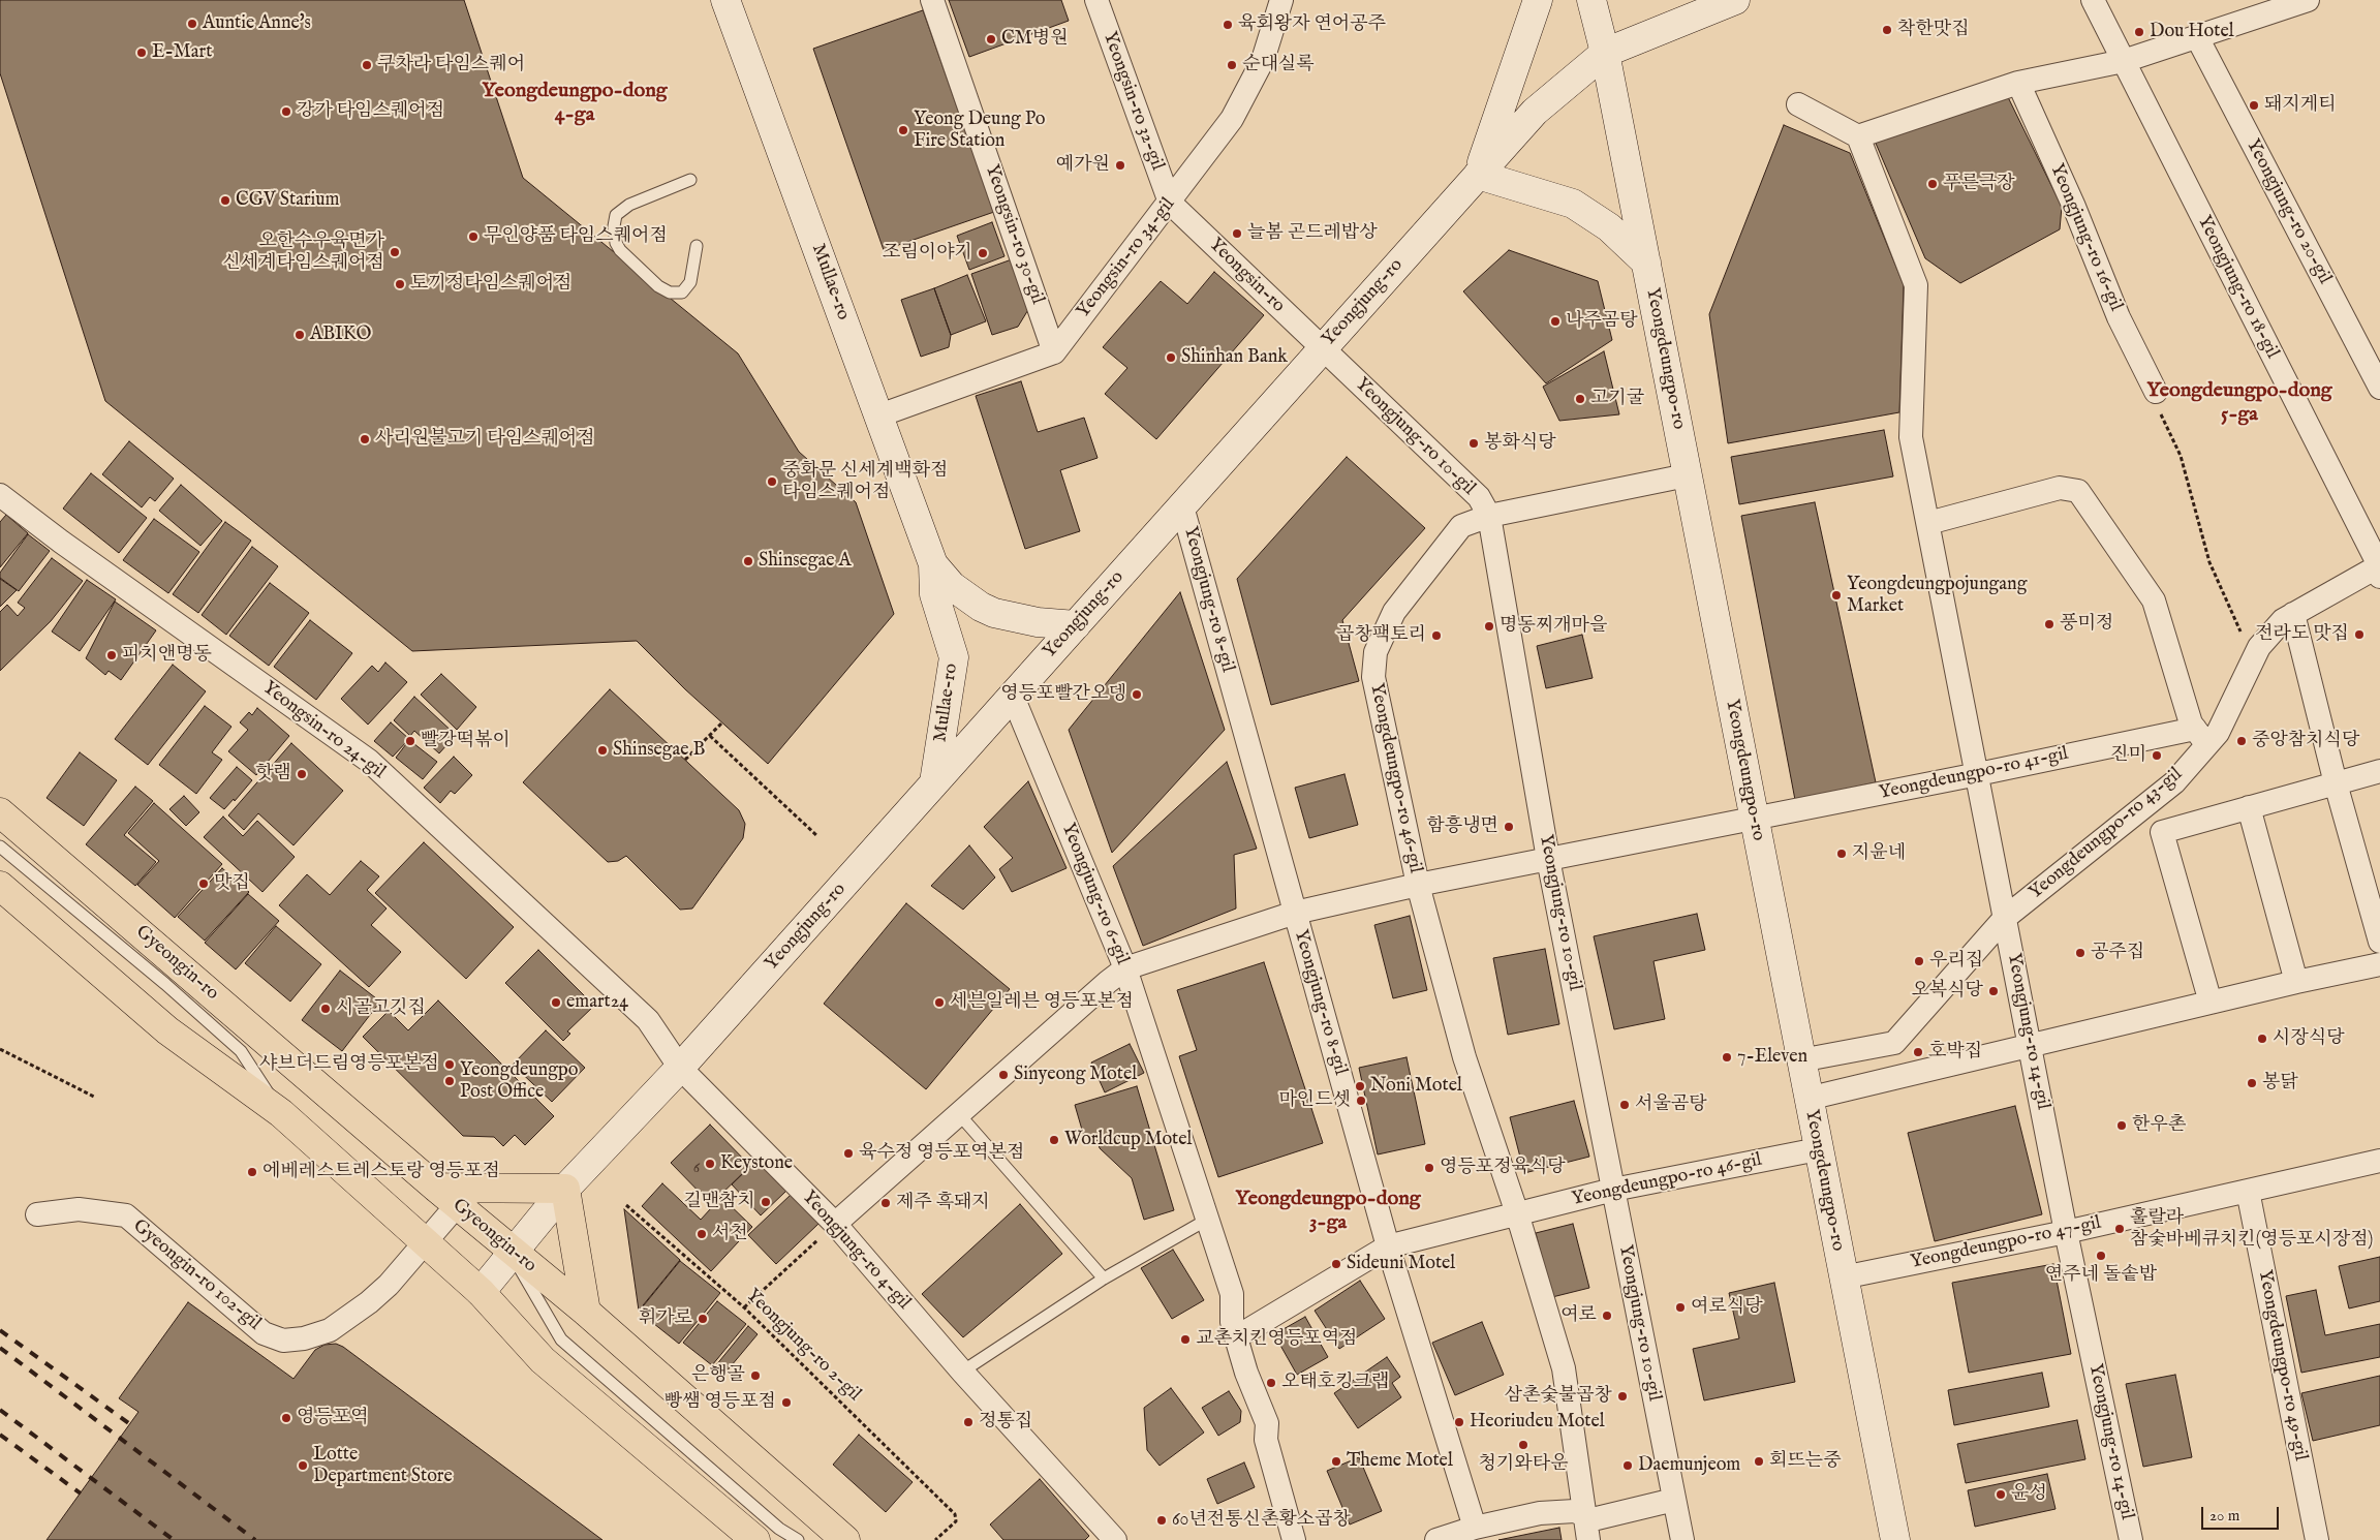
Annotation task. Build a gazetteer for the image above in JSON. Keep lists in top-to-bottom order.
{
  "streets": {
    "main road": [
      "Mullae-ro",
      "Yeongjung-ro",
      "Yeongdeungpo-ro",
      "Gyeongin-ro"
    ],
    "street": [
      "Yeongsin-ro 32-gil",
      "Yeongjung-ro 20-gil",
      "Yeongsin-ro 30-gil",
      "Yeongjung-ro 16-gil",
      "Yeongsin-ro 34-gil",
      "Yeongsin-ro",
      "Yeongjung-ro 18-gil",
      "Yeongjung-ro 10-gil",
      "Yeongjung-ro 8-gil",
      "Yeongsin-ro 24-gil",
      "Yeongdeungpo-ro 41-gil",
      "Yeongdeungpo-ro 46-gil",
      "Yeongdeungpo-ro 43-gil",
      "Yeongjung-ro 6-gil",
      "Yeongjung-ro 14-gil",
      "Yeongdeungpo-ro 47-gil",
      "Yeongjung-ro 4-gil",
      "Gyeongin-ro 102-gil",
      "Yeongdeungpo-ro 49-gil"
    ],
    "path": ["Yeongjung-ro 2-gil"]
  },
  "crossings": [
    ["Yeongsin-ro 32-gil", "Yeongsin-ro 34-gil"],
    ["Yeongsin-ro 32-gil", "Yeongsin-ro"],
    ["Yeongsin-ro 30-gil", "Yeongsin-ro 34-gil"],
    ["Yeongsin-ro 34-gil", "Yeongsin-ro"],
    ["Yeongsin-ro", "Yeongjung-ro"],
    ["Yeongsin-ro", "Yeongjung-ro 10-gil"],
    ["Mullae-ro", "Yeongjung-ro"],
    ["Yeongjung-ro 18-gil", "Yeongdeungpo-ro 43-gil"],
    ["Yeongjung-ro", "Yeongdeungpo-ro"],
    ["Yeongjung-ro", "Yeongjung-ro 10-gil"],
    ["Yeongjung-ro", "Yeongjung-ro 8-gil"],
    ["Yeongjung-ro", "Yeongsin-ro 24-gil"],
    ["Yeongjung-ro", "Yeongjung-ro 6-gil"],
    ["Yeongjung-ro", "Gyeongin-ro"],
    ["Yeongjung-ro", "Yeongjung-ro 4-gil"],
    ["Yeongdeungpo-ro", "Yeongdeungpo-ro 41-gil"],
    ["Yeongdeungpo-ro", "Yeongdeungpo-ro 46-gil"],
    ["Yeongdeungpo-ro", "Yeongdeungpo-ro 43-gil"],
    ["Yeongdeungpo-ro", "Yeongdeungpo-ro 47-gil"],
    ["Yeongjung-ro 10-gil", "Yeongdeungpo-ro 41-gil"],
    ["Yeongjung-ro 10-gil", "Yeongdeungpo-ro 46-gil"],
    ["Yeongjung-ro 8-gil", "Yeongdeungpo-ro 41-gil"],
    ["Yeongjung-ro 8-gil", "Yeongdeungpo-ro 46-gil"],
    ["Yeongsin-ro 24-gil", "Yeongjung-ro 4-gil"],
    ["Yeongdeungpo-ro 41-gil", "Yeongdeungpo-ro 46-gil"],
    ["Yeongdeungpo-ro 41-gil", "Yeongdeungpo-ro 43-gil"],
    ["Yeongdeungpo-ro 41-gil", "Yeongjung-ro 6-gil"],
    ["Yeongdeungpo-ro 41-gil", "Yeongjung-ro 14-gil"],
    ["Yeongdeungpo-ro 41-gil", "Yeongjung-ro 4-gil"],
    ["Yeongdeungpo-ro 46-gil", "Yeongjung-ro 6-gil"],
    ["Yeongdeungpo-ro 43-gil", "Yeongjung-ro 14-gil"],
    ["Gyeongin-ro", "Gyeongin-ro 102-gil"],
    ["Yeongjung-ro 14-gil", "Yeongdeungpo-ro 47-gil"],
    ["Yeongdeungpo-ro 47-gil", "Yeongdeungpo-ro 49-gil"]
  ],
  "districts": ["Yeongdeungpo-dong 4-ga", "Yeongdeungpo-dong 5-ga", "Yeongdeungpo-dong 3-ga"],
  "places": [
    "Auntie Anne's",
    "육회왕자 연어공주",
    "착한맛집",
    "Dou Hotel",
    "CM병원",
    "E-Mart",
    "쿠차라 타임스퀘어",
    "순대실록",
    "돼지게티",
    "강가 타임스퀘어점",
    "Yeong Deung Po Fire Station",
    "예가원",
    "푸른극장",
    "CGV Starium",
    "늘봄 곤드레밥상",
    "무인양품 타임스퀘어점",
    "오한수우육면가 신세계타임스퀘어점",
    "조림이야기",
    "토끼정타임스퀘어점",
    "나주곰탕",
    "ABIKO",
    "Shinhan Bank",
    "고기굴",
    "사리원불고기 타임스퀘어점",
    "봉화식당",
    "중화문 신세계백화점 타임스퀘어점",
    "Shinsegae A",
    "Yeongdeungpojungang Market",
    "풍미정",
    "명동찌개마을",
    "전라도 맛집",
    "곱창팩토리",
    "피치앤명동",
    "영등포빨간오뎅",
    "빨강떡볶이",
    "중앙참치식당",
    "Shinsegae B",
    "진미",
    "핫램",
    "함흥냉면",
    "지윤네",
    "맛집",
    "공주집",
    "우리집",
    "오복식당",
    "emart24",
    "세븐일레븐 영등포본점",
    "시골고깃집",
    "시장식당",
    "호박집",
    "7-Eleven",
    "샤브더드림영등포본점",
    "Sinyeong Motel",
    "Yeongdeungpo Post Office",
    "봉닭",
    "Noni Motel",
    "마인드셋",
    "서울곰탕",
    "한우촌",
    "Worldcup Motel",
    "육수정 영등포역본점",
    "Keystone",
    "영등포정육식당",
    "에베레스트레스토랑 영등포점",
    "길맨참치",
    "제주 흑돼지",
    "훌랄라 참숯바베큐치킨(영등포시장점)",
    "서천",
    "연주네 돌솥밥",
    "Sideuni Motel",
    "여로식당",
    "여로",
    "휘가로",
    "교촌치킨영등포역점",
    "은행골",
    "오태호킹크랩",
    "삼촌숯불곱창",
    "빵쌤 영등포점",
    "영등포역",
    "정통집",
    "Heoriudeu Motel",
    "청기와타운",
    "Theme Motel",
    "회뜨는중",
    "Lotte Department Store",
    "Daemunjeom",
    "윤성",
    "60년전통신촌황소곱창"
  ],
  "house_numbers": ["6"],
  "scale_bar": "20 m"
}
